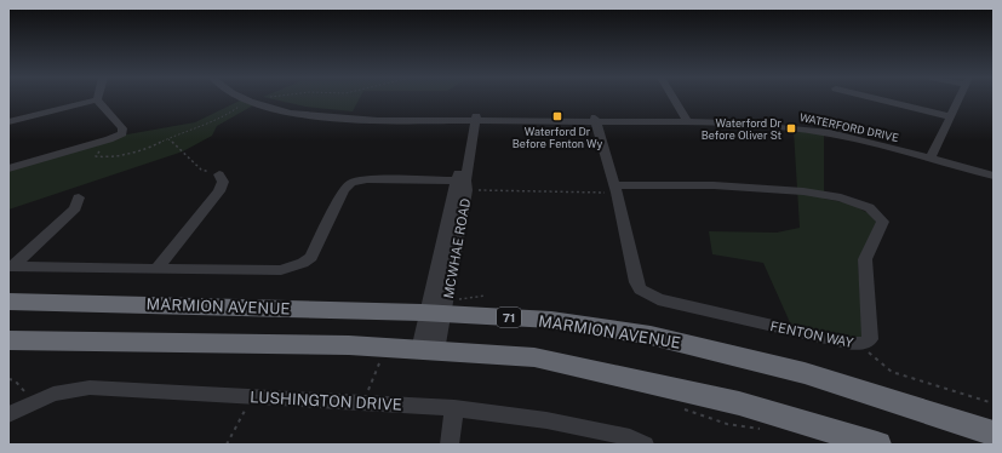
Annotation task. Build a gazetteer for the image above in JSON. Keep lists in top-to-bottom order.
{
  "streets": {
    "highway": ["MARMION AVENUE", "71"],
    "street": [
      "WATERFORD DRIVE",
      "MCWHAE ROAD",
      "FENTON WAY",
      "LUSHINGTON DRIVE"
    ]
  },
  "crossings": [
    ["WATERFORD DRIVE", "MCWHAE ROAD"],
    ["WATERFORD DRIVE", "FENTON WAY"],
    ["MCWHAE ROAD", "MARMION AVENUE"]
  ],
  "places": {
    "transit": ["Waterford Dr Before Fenton Wy", "Waterford Dr Before Oliver St"]
  }
}
